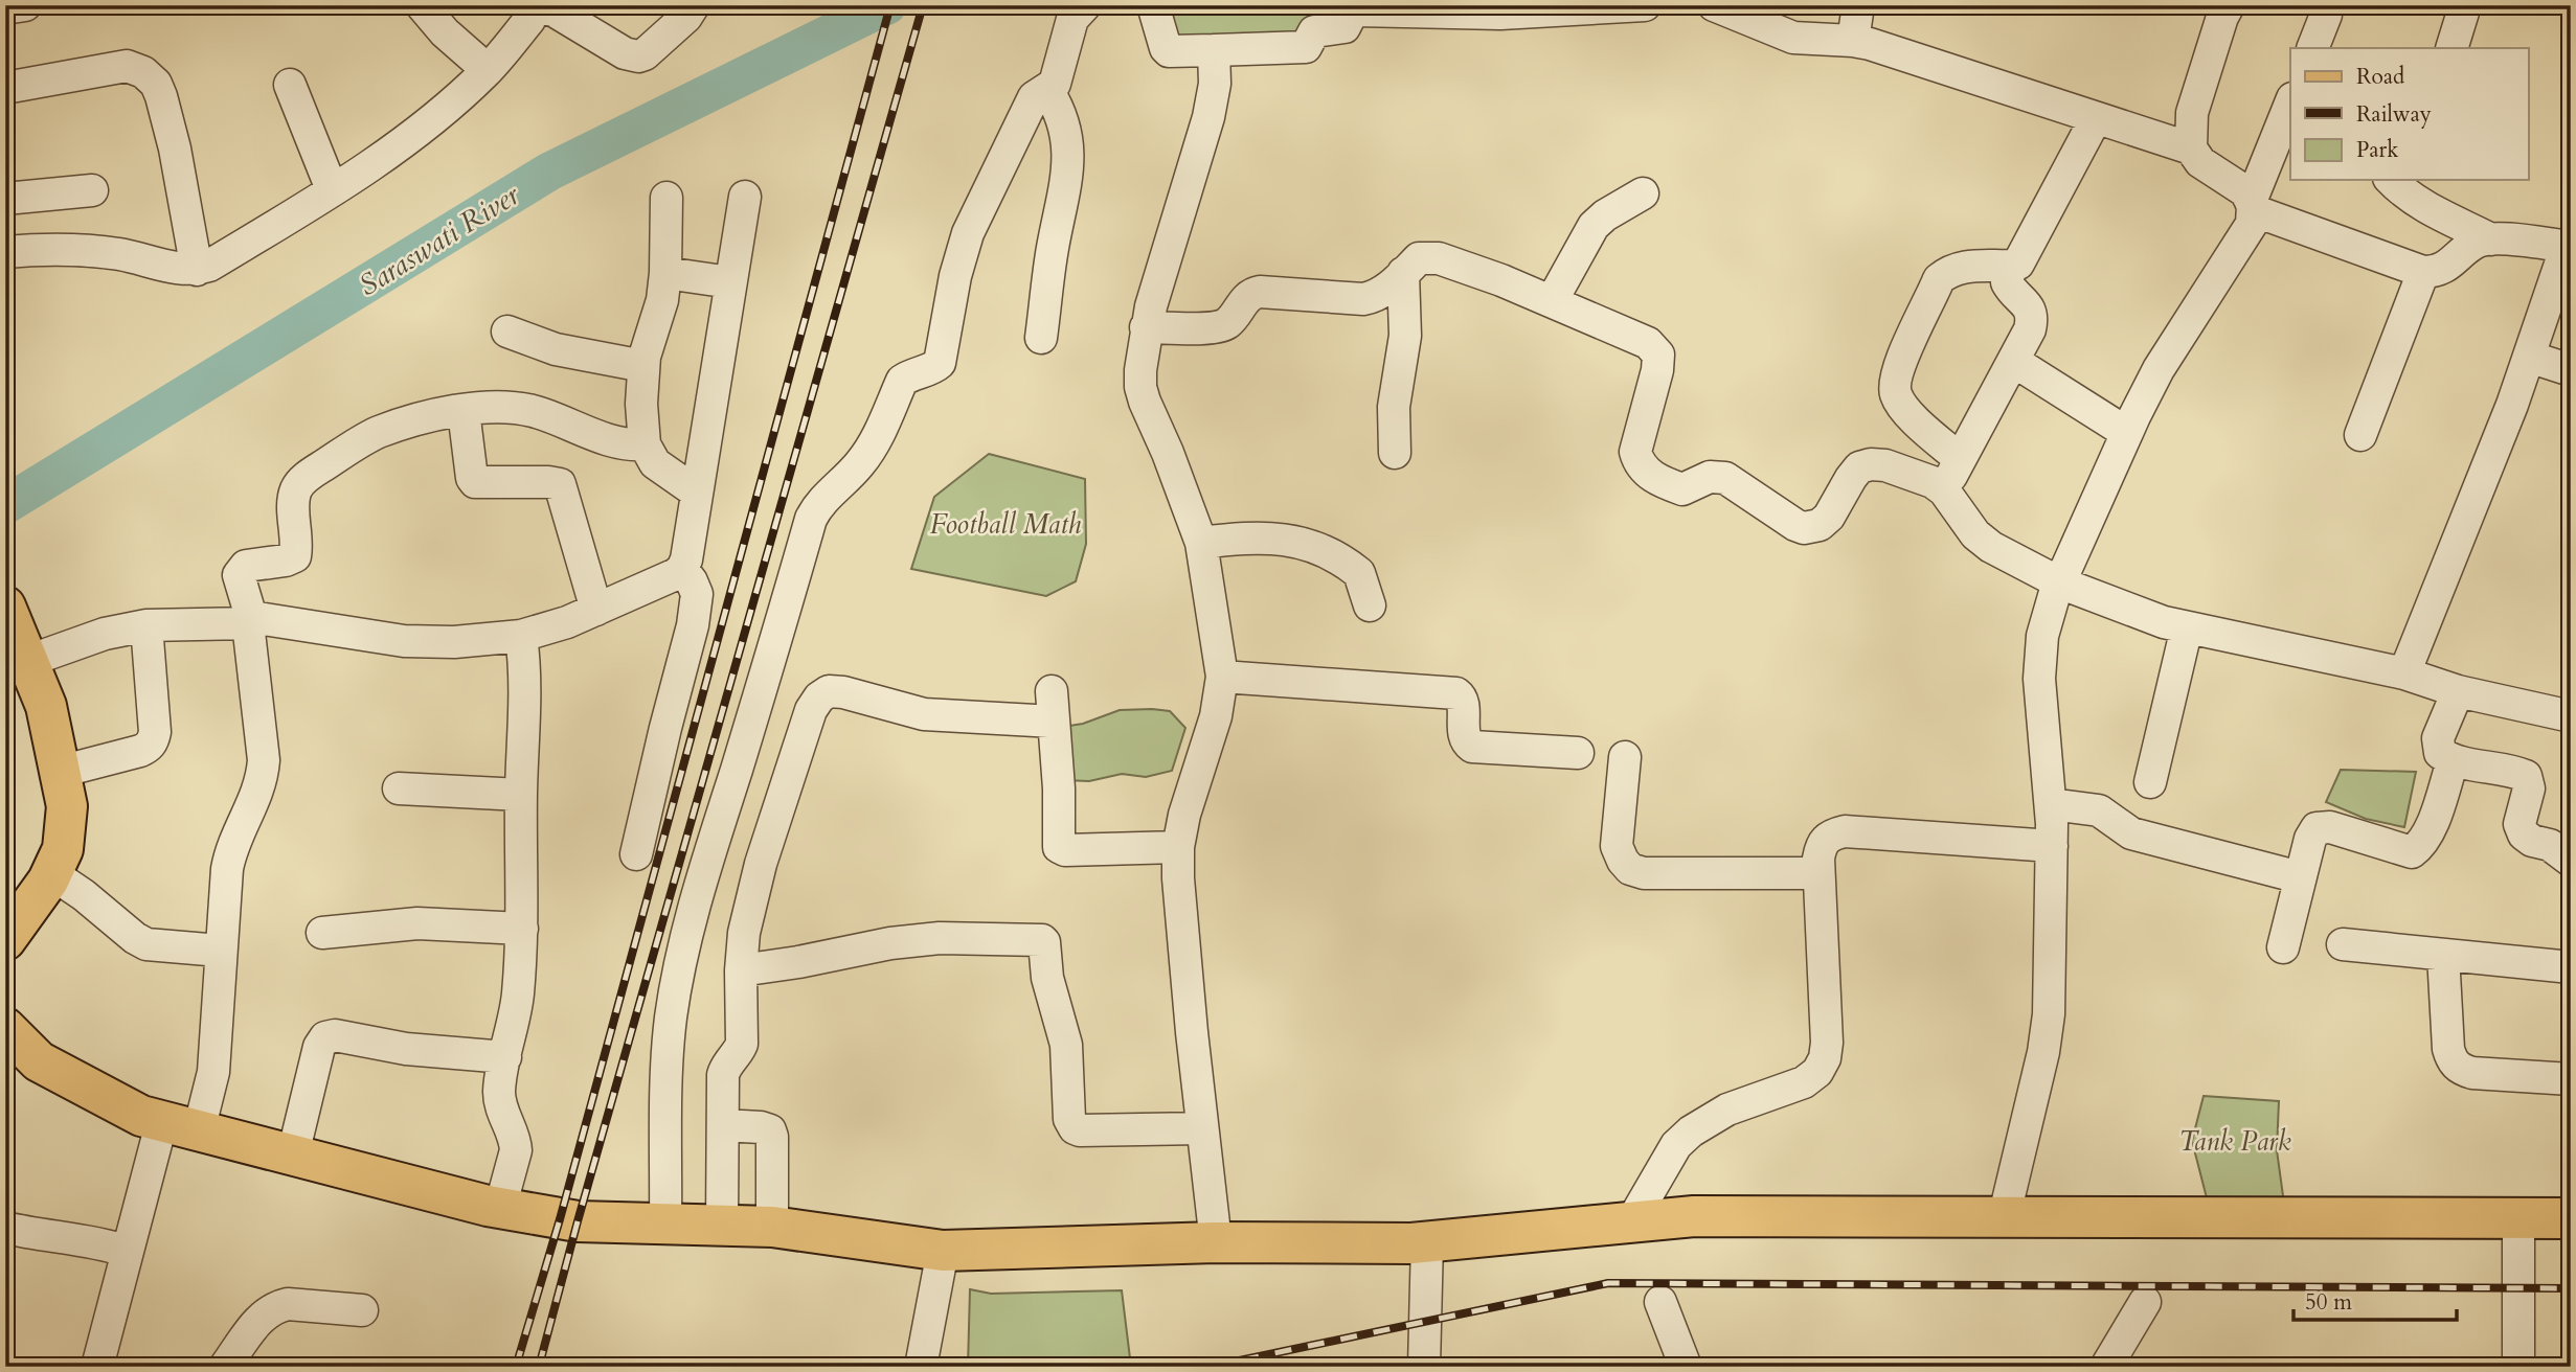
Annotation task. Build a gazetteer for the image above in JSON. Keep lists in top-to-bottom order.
{
  "water": ["Saraswati River"],
  "parks": ["Football Math", "Tank Park"],
  "legend": ["Road", "Railway", "Park"],
  "scale_bar": "50 m"
}
